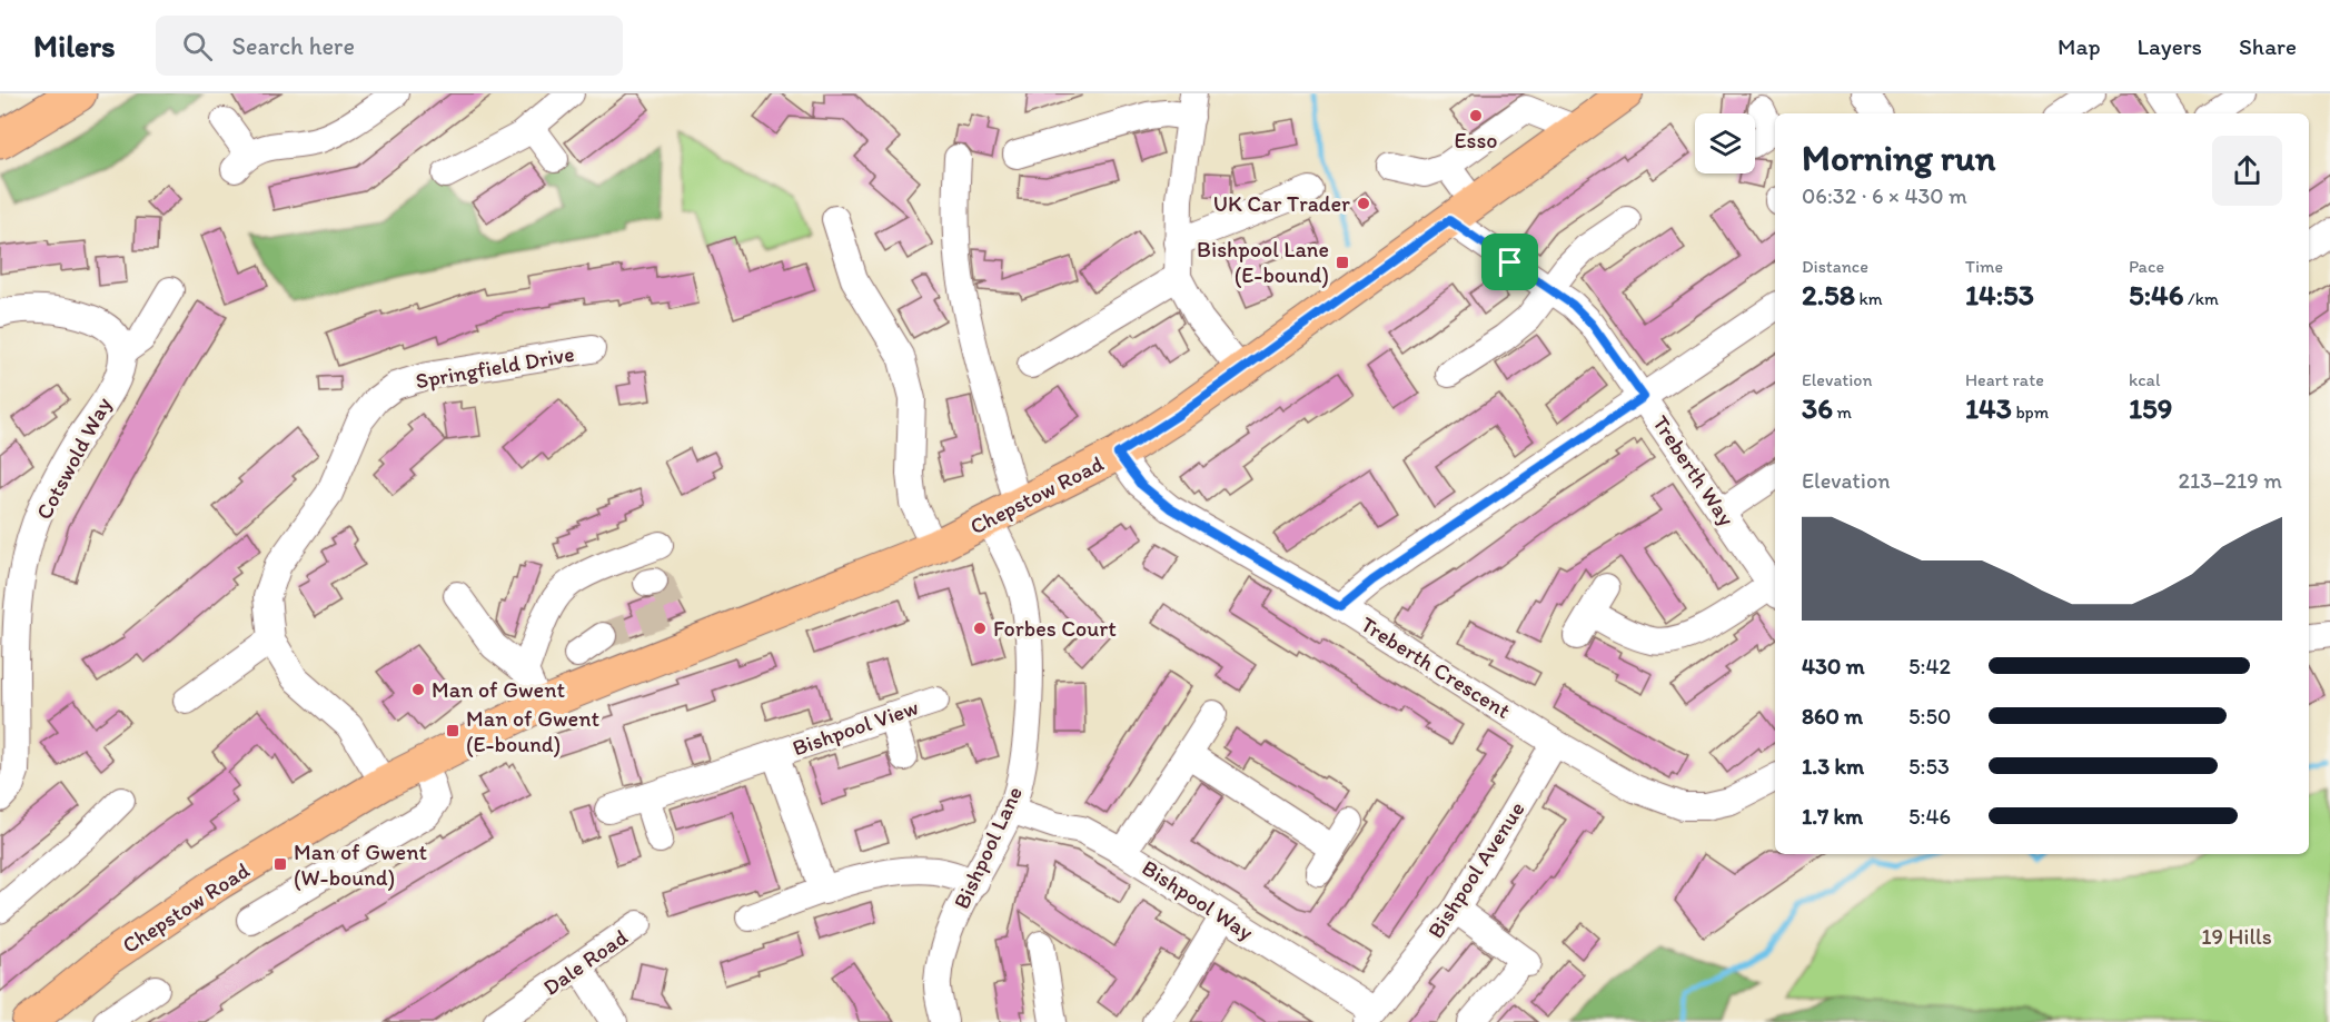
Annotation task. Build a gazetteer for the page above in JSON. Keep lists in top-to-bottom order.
{
  "streets": {
    "main road": ["Chepstow Road"],
    "street": [
      "Springfield Drive",
      "Cotswold Way",
      "Treberth Way",
      "Treberth Crescent",
      "Bishpool View",
      "Bishpool Lane",
      "Bishpool Avenue",
      "Bishpool Way",
      "Dale Road"
    ]
  },
  "crossings": [
    ["Springfield Drive", "Chepstow Road"],
    ["Treberth Way", "Chepstow Road"],
    ["Chepstow Road", "Treberth Crescent"],
    ["Chepstow Road", "Bishpool Lane"],
    ["Treberth Crescent", "Bishpool Avenue"],
    ["Bishpool Lane", "Bishpool Way"],
    ["Bishpool Avenue", "Bishpool Way"]
  ],
  "parks": ["19 Hills"],
  "places": {
    "other": [
      "Esso",
      "UK Car Trader",
      "Forbes Court",
      "Man of Gwent"
    ],
    "transit": ["Bishpool Lane (E-bound)", "Man of Gwent (E-bound)", "Man of Gwent (W-bound)"]
  },
  "page": {
    "header": "Milers",
    "search": "Search here",
    "nav": ["Map", "Layers", "Share"],
    "heading": ["Morning run", "06:32 · 6 × 430 m"],
    "stats": [
      ["Distance", "2.58 km"],
      ["Time", "14:53"],
      ["Pace", "5:46 /km"],
      ["Elevation", "36 m"],
      ["Heart rate", "143 bpm"],
      ["kcal", "159"]
    ],
    "chart": ["Elevation", "213–219 m"],
    "list": [
      {
        "name": "430 m",
        "note": "5:42"
      },
      {
        "name": "860 m",
        "note": "5:50"
      },
      {
        "name": "1.3 km",
        "note": "5:53"
      },
      {
        "name": "1.7 km",
        "note": "5:46"
      }
    ]
  }
}
